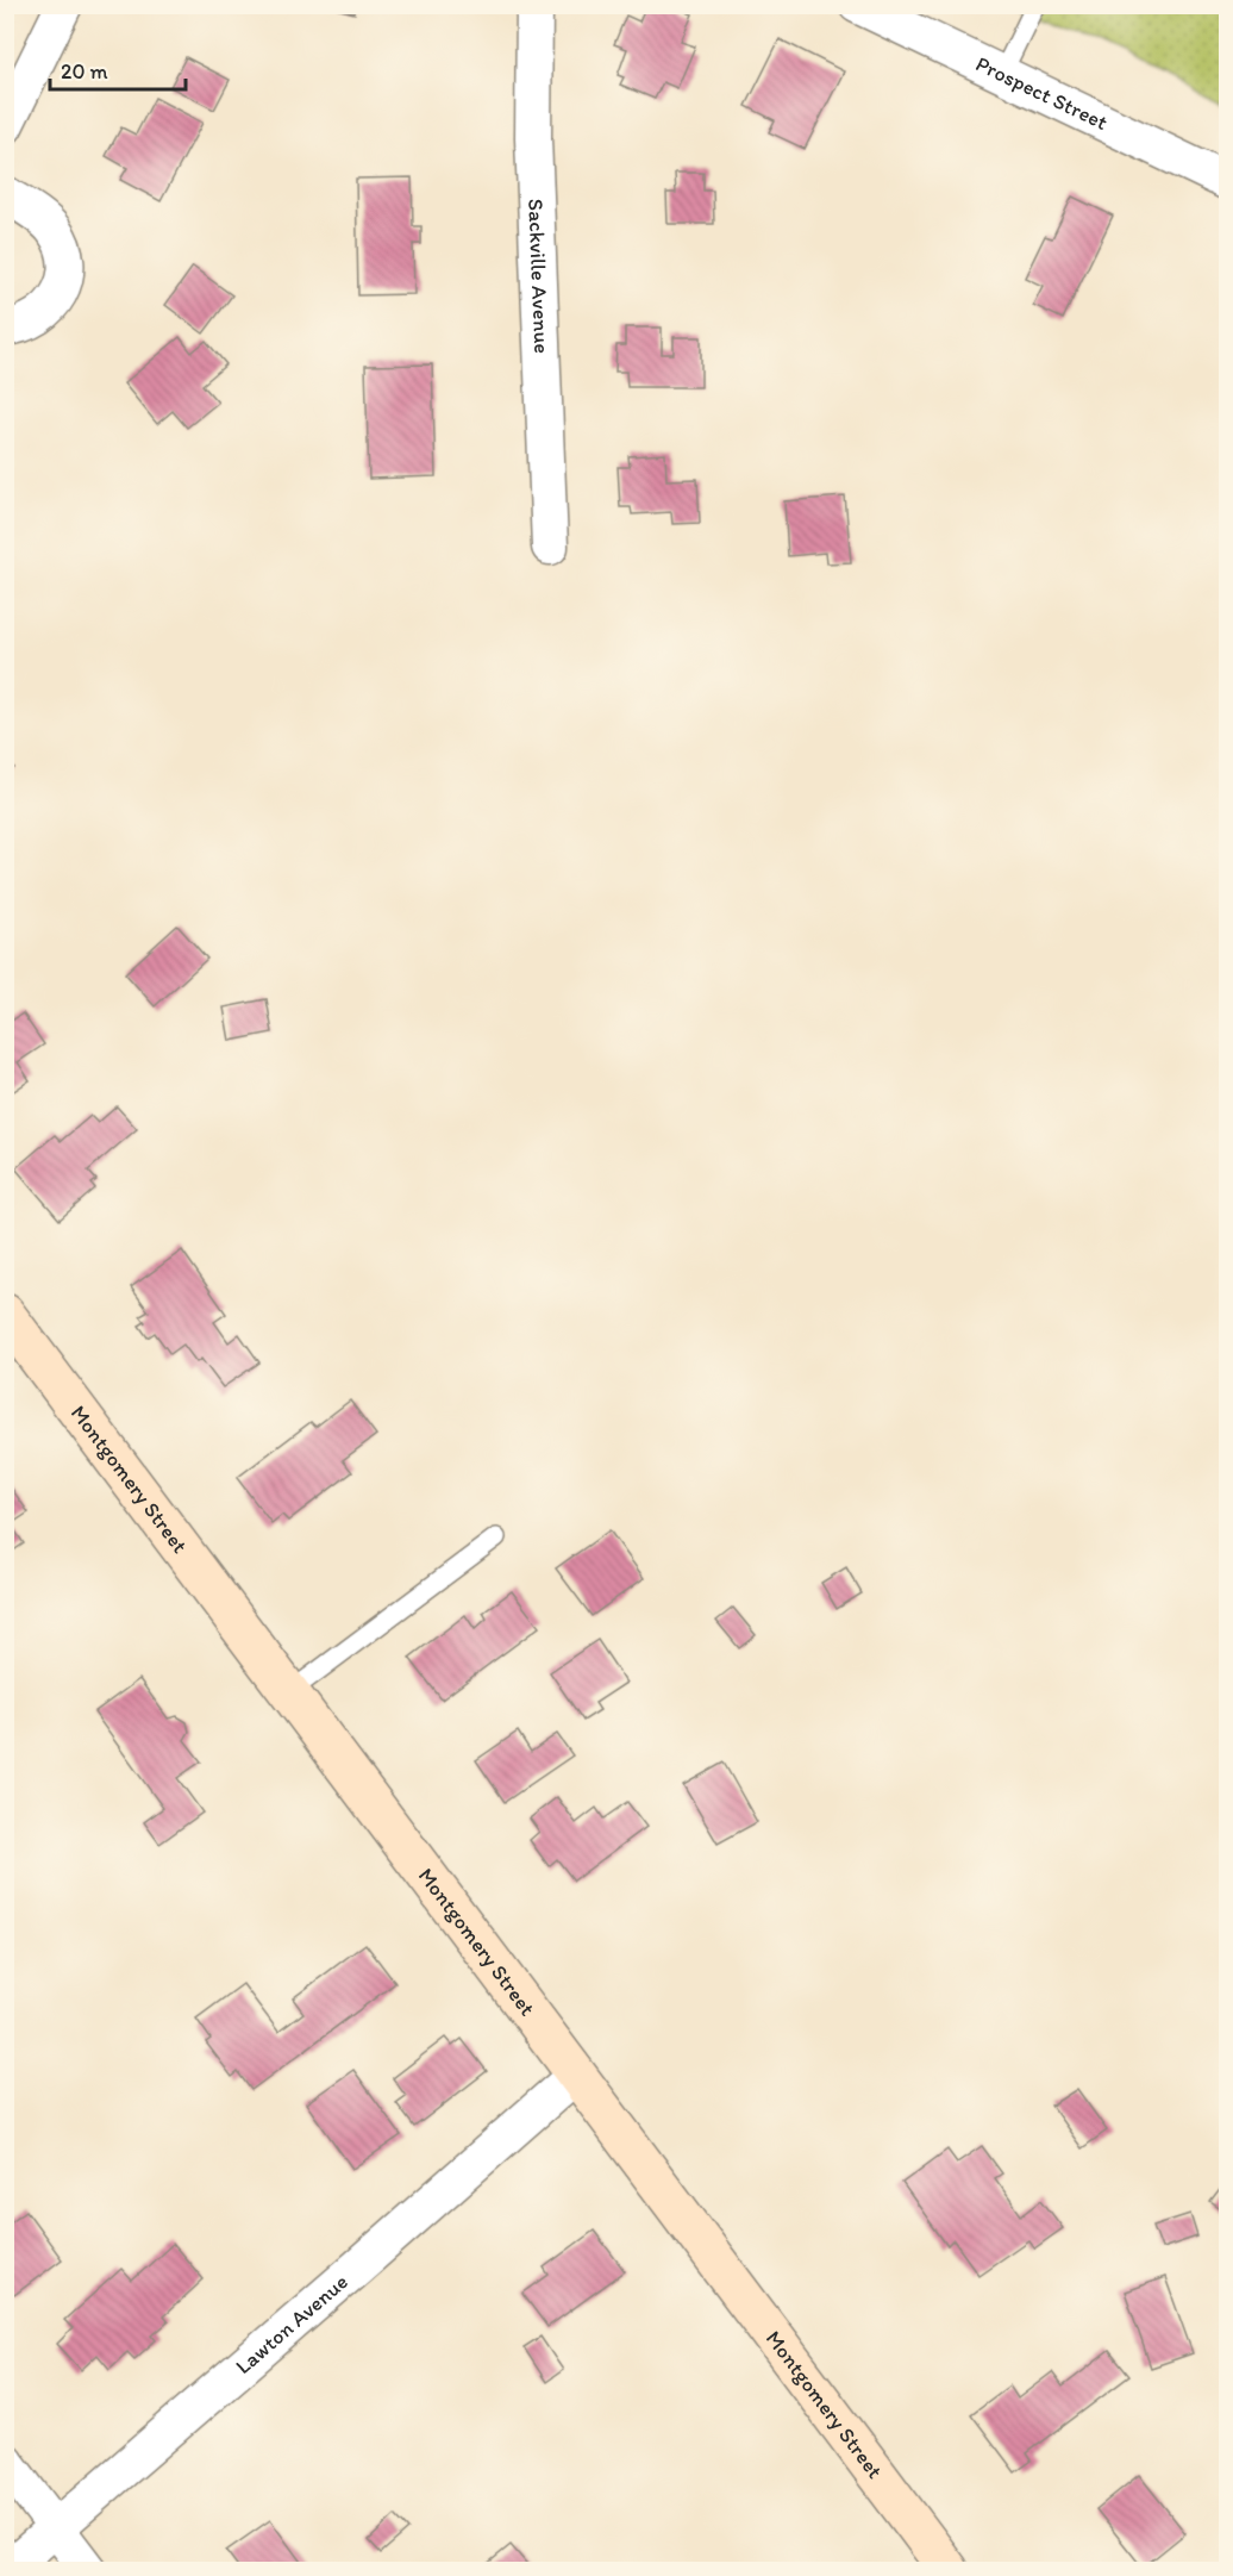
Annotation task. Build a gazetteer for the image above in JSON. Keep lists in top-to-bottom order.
{
  "streets": {
    "main road": ["Montgomery Street"],
    "street": ["Prospect Street", "Sackville Avenue", "Lawton Avenue"]
  },
  "crossings": [
    ["Montgomery Street", "Lawton Avenue"]
  ],
  "scale_bar": "20 m"
}
